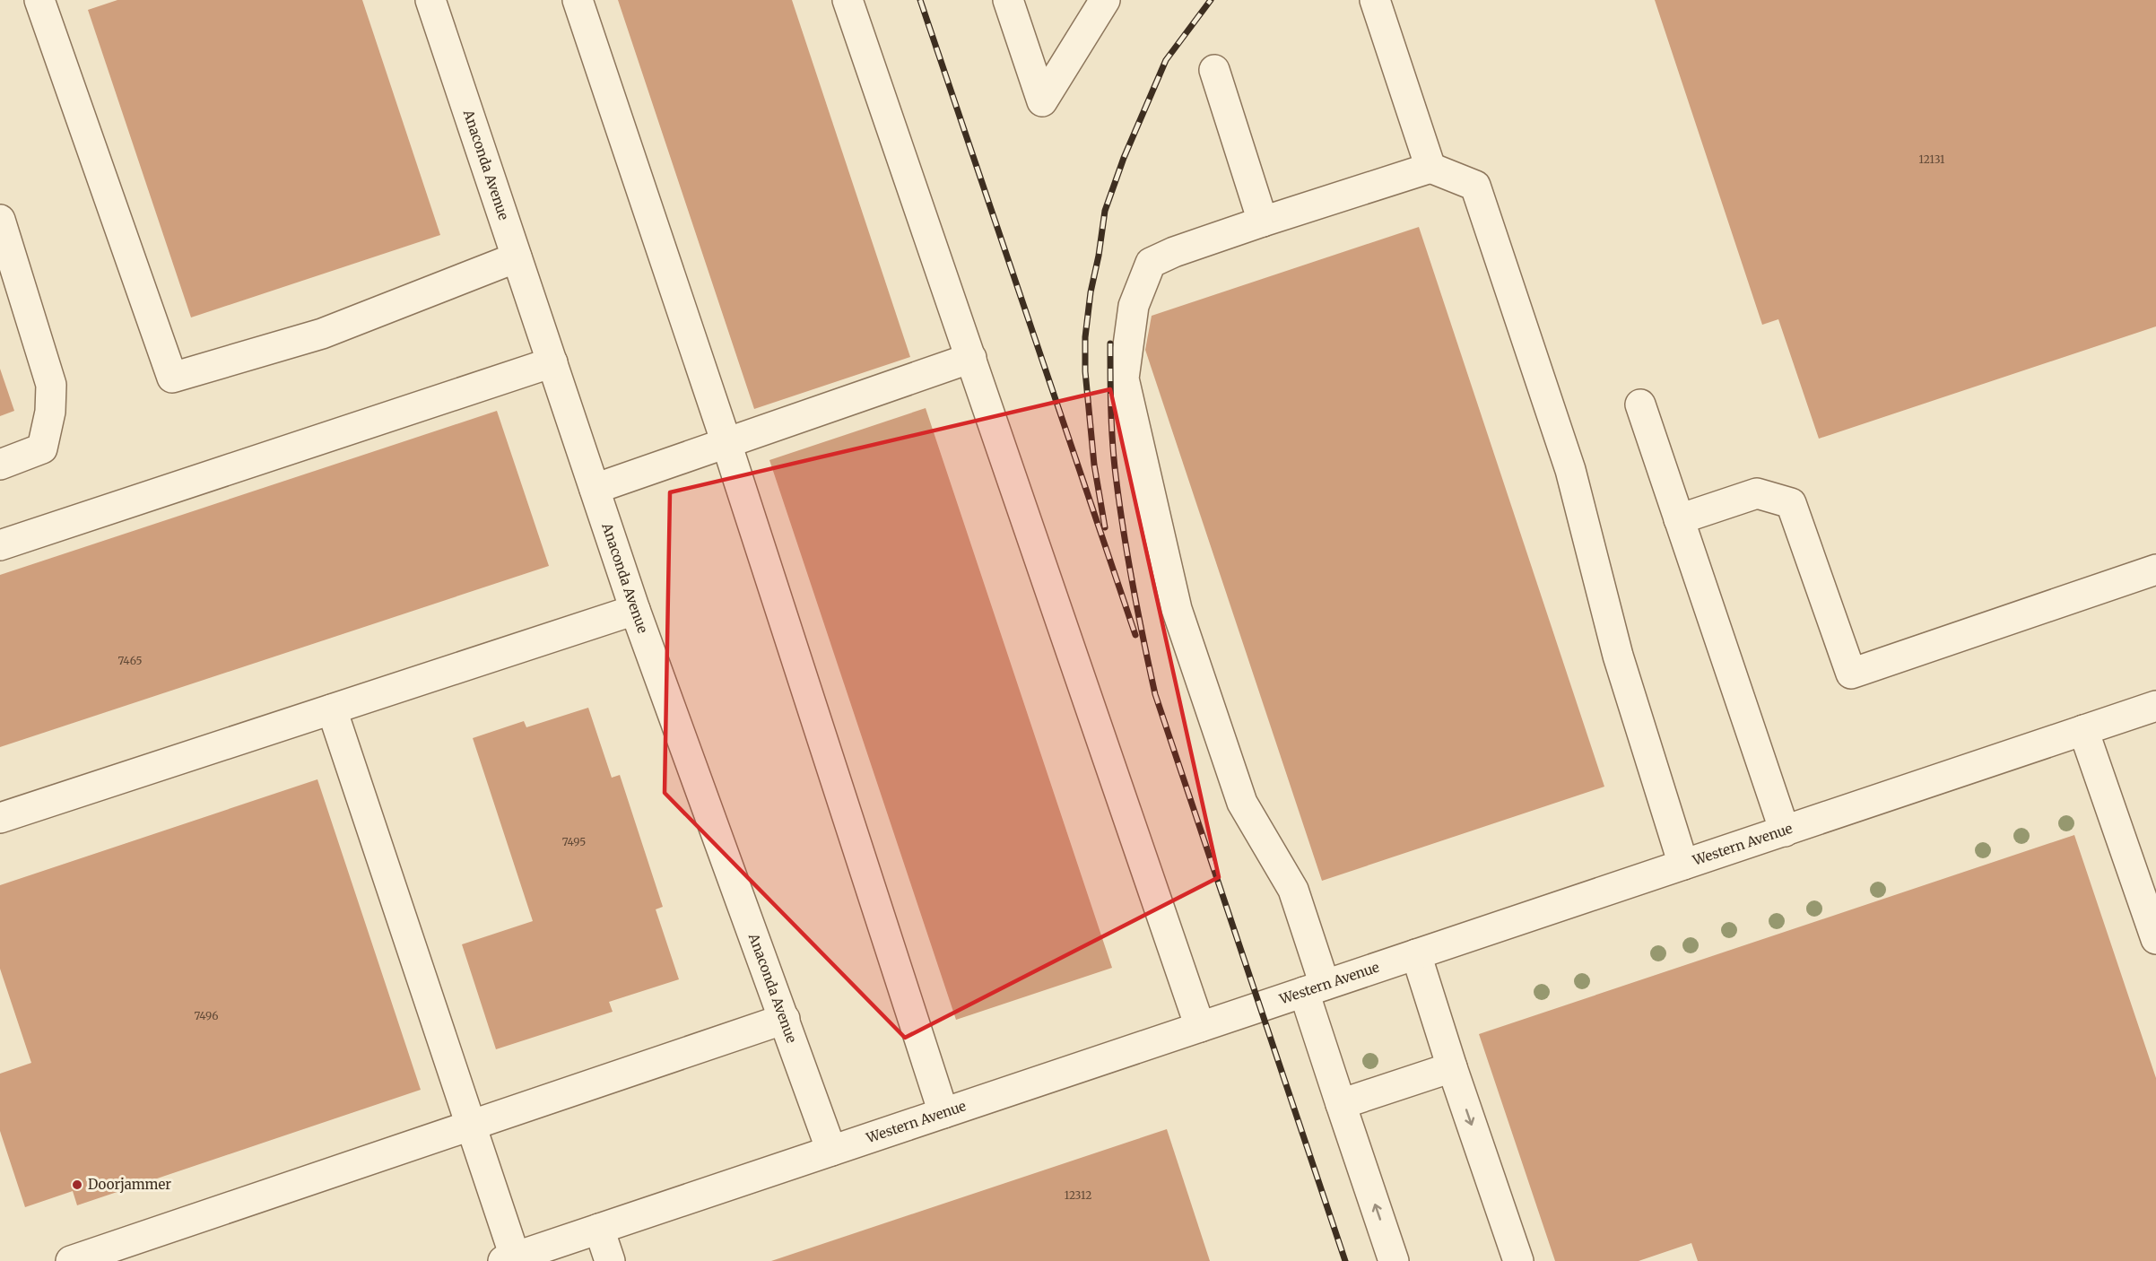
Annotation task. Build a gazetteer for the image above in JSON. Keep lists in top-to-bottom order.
{
  "streets": {
    "street": ["Anaconda Avenue", "Western Avenue"]
  },
  "crossings": [
    ["Anaconda Avenue", "Western Avenue"]
  ],
  "places": ["Doorjammer"],
  "house_numbers": [
    "12131",
    "7465",
    "7495",
    "7496",
    "12312"
  ]
}
